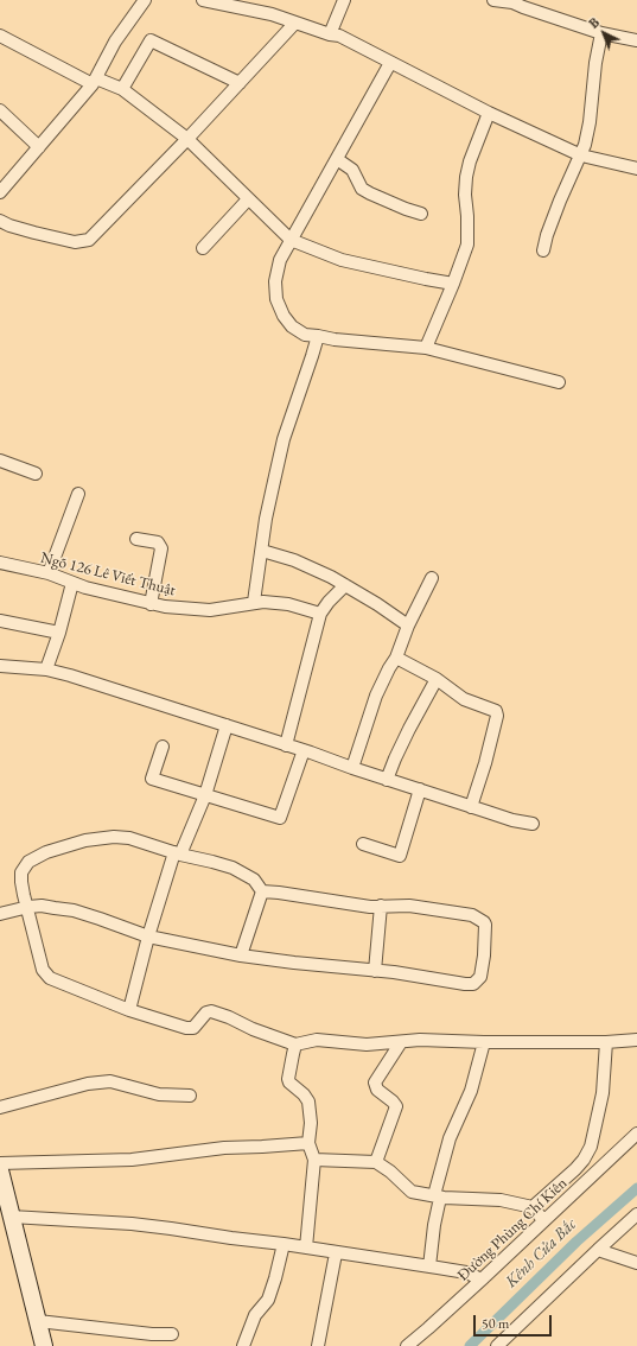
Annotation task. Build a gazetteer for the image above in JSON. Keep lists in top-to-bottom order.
{
  "streets": {
    "street": ["Ngõ 126 Lê Viết Thuật", "Đường Phùng Chí Kiên"]
  },
  "water": ["Kênh Cửa Bắc"],
  "scale_bar": "50 m",
  "north": "top left"
}
